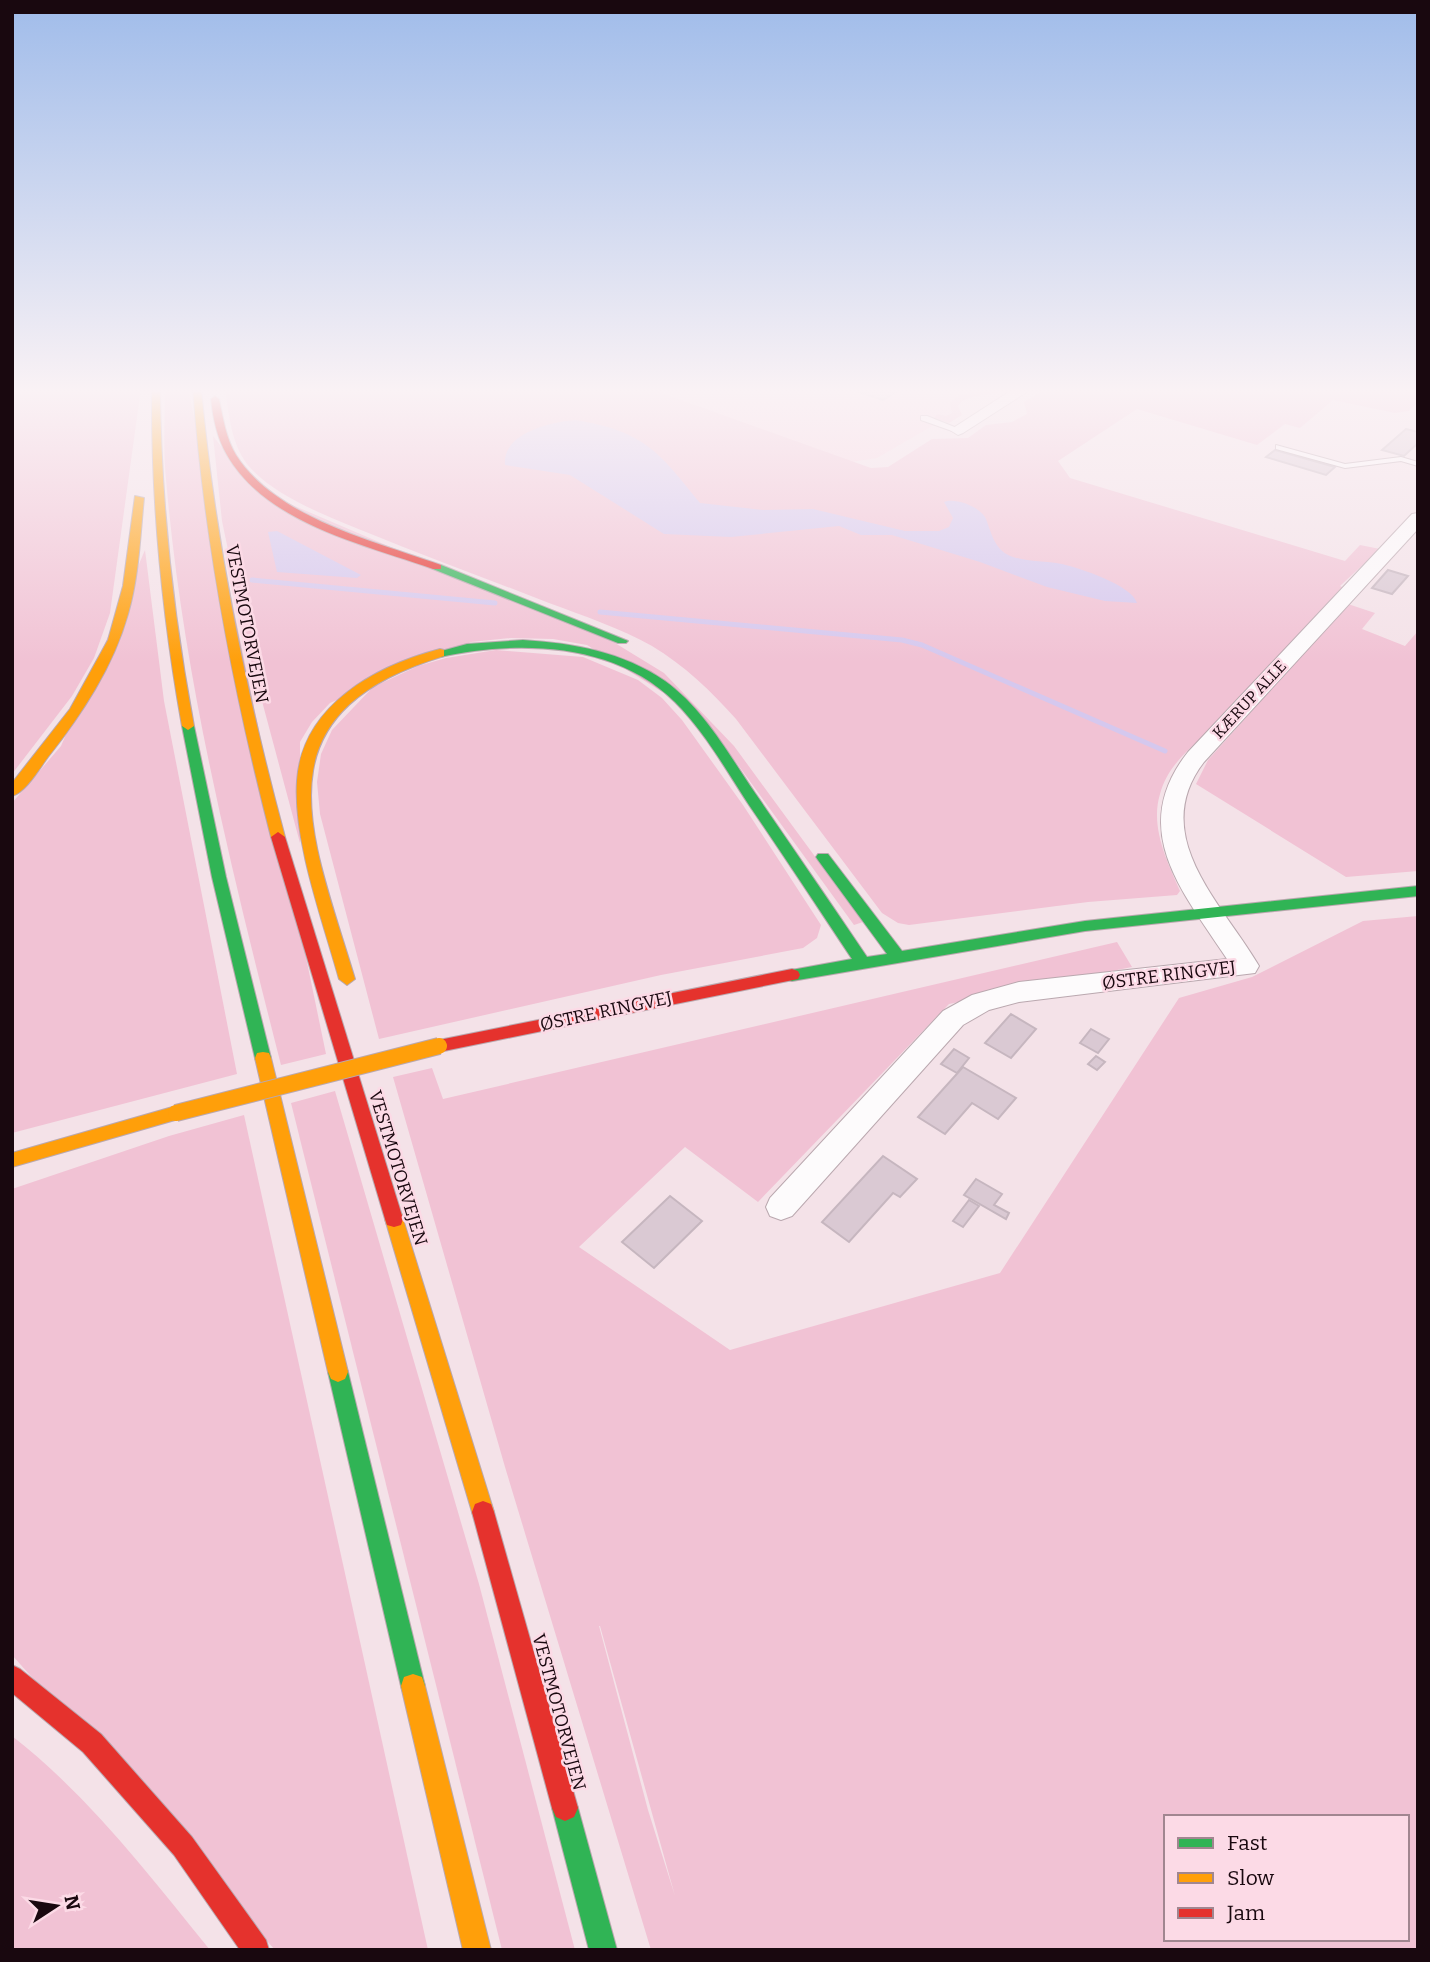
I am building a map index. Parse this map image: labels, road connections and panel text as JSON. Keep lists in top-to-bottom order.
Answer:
{
  "streets": {
    "main road": ["VESTMOTORVEJEN", "ØSTRE RINGVEJ"],
    "street": ["KÆRUP ALLE"]
  },
  "crossings": [
    ["KÆRUP ALLE", "ØSTRE RINGVEJ"]
  ],
  "legend": ["Fast", "Slow", "Jam"],
  "north": "right"
}
